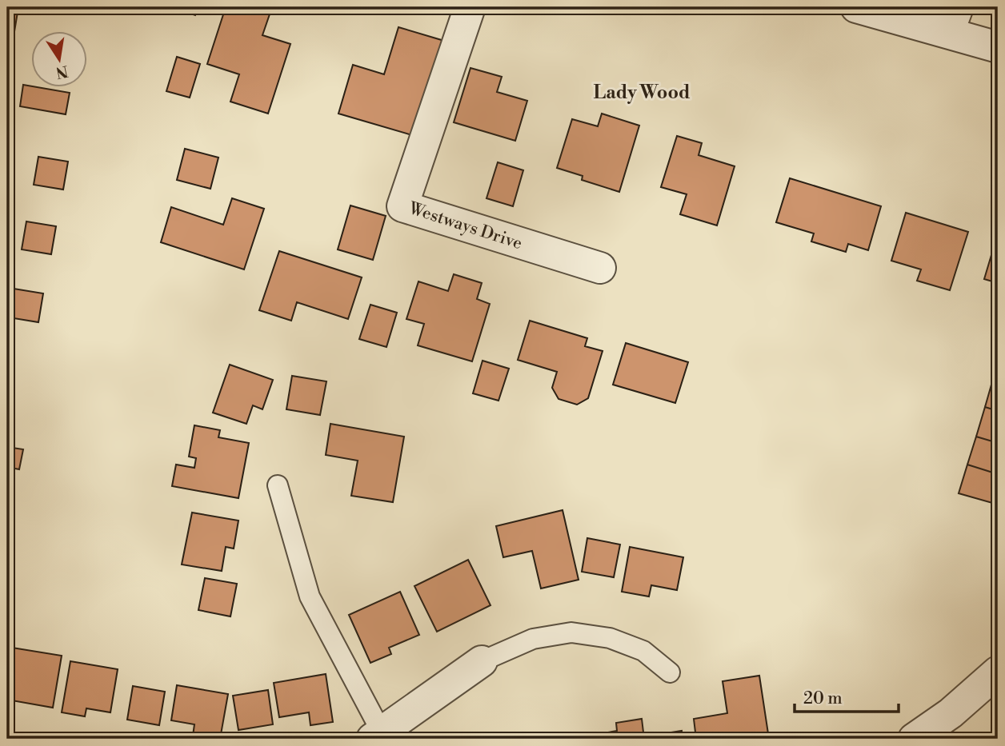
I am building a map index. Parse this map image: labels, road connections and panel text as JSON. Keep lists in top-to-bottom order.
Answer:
{
  "streets": {
    "street": ["Westways Drive"]
  },
  "districts": ["Lady Wood"],
  "scale_bar": "20 m",
  "north": "bottom"
}
